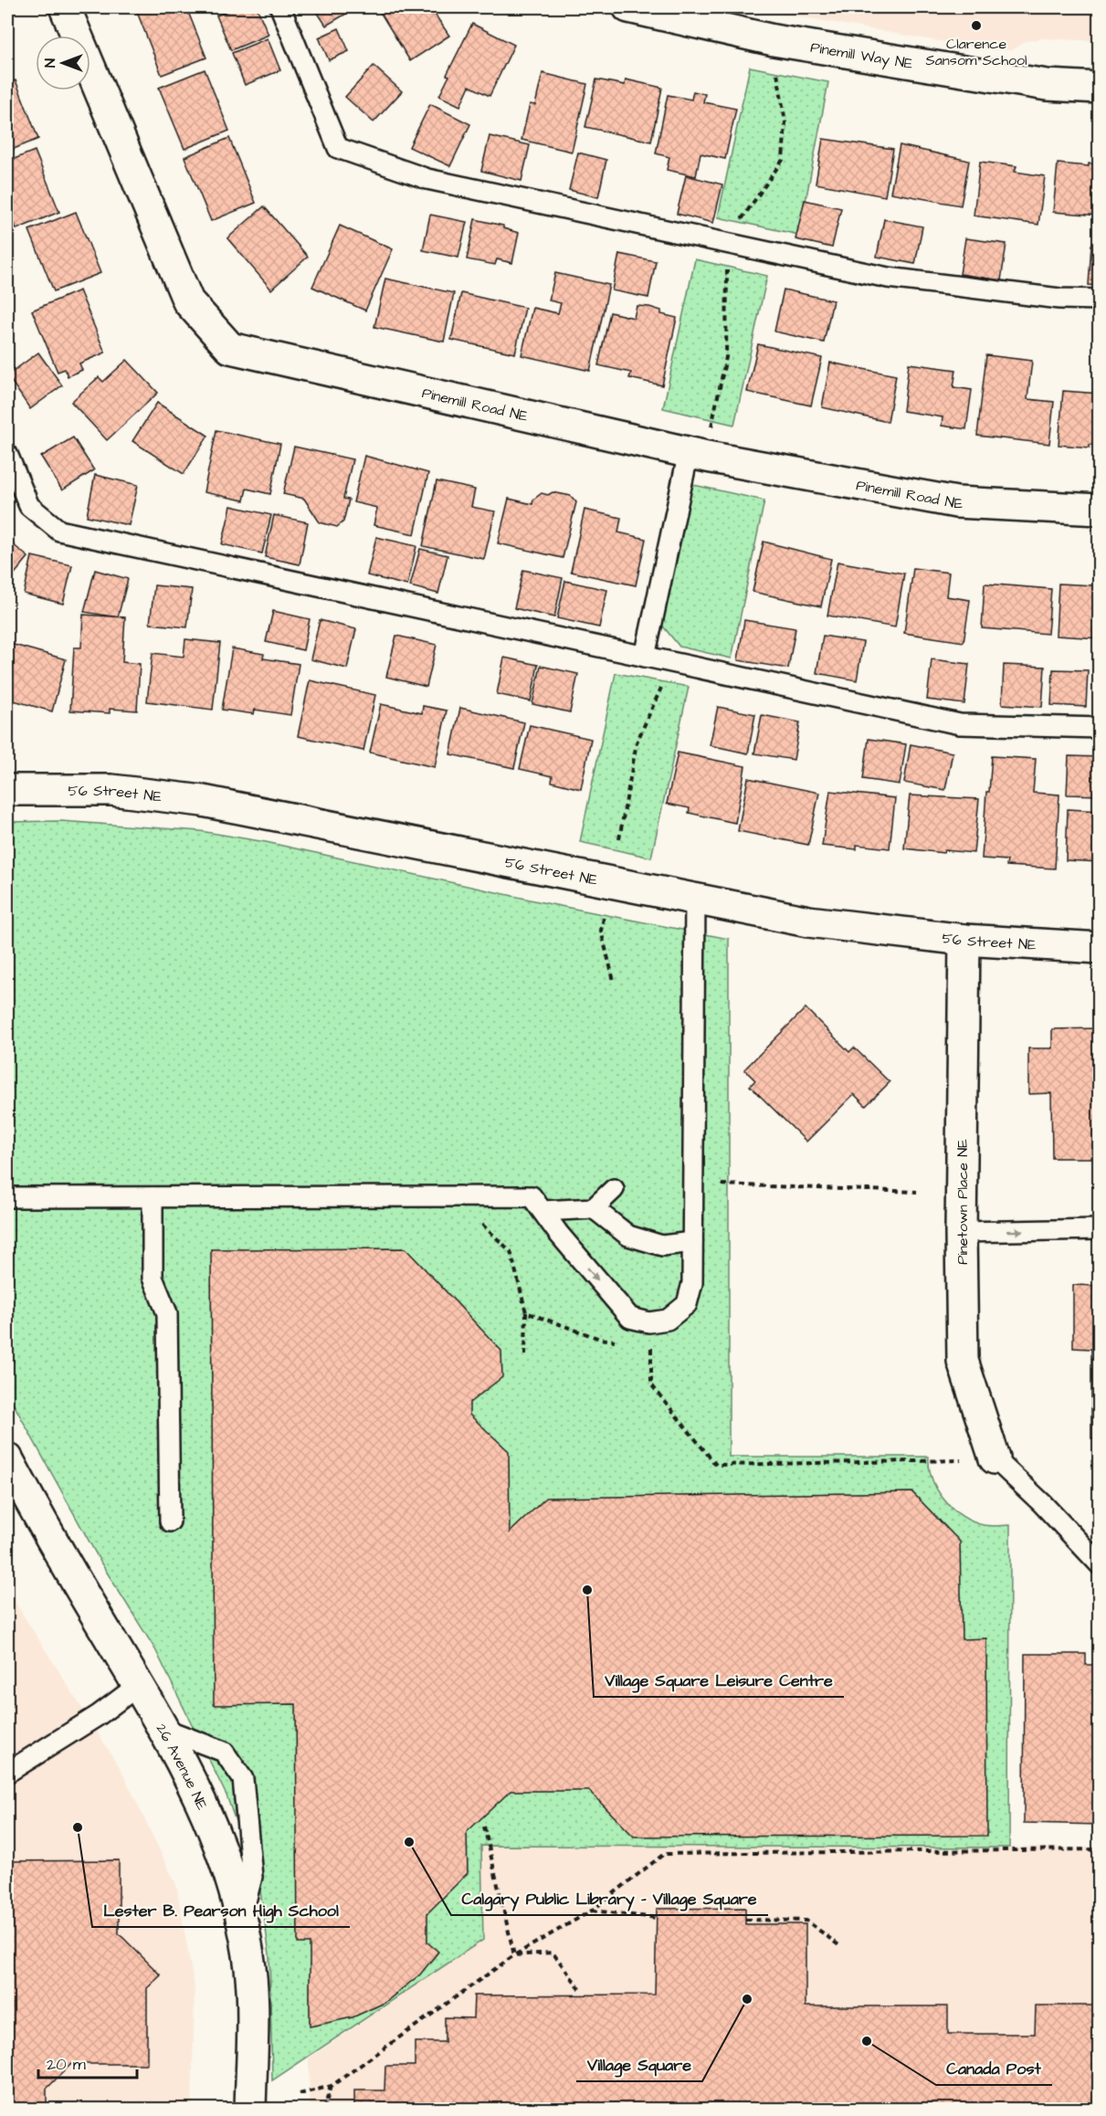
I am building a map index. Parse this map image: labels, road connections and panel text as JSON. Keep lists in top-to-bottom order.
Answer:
{
  "streets": {
    "street": [
      "Pinemill Way NE",
      "Pinemill Road NE",
      "56 Street NE",
      "Pinetown Place NE",
      "26 Avenue NE"
    ]
  },
  "crossings": [
    ["56 Street NE", "Pinetown Place NE"]
  ],
  "places": [
    "Clarence Sansom School",
    "Village Square Leisure Centre",
    "Lester B. Pearson High School",
    "Calgary Public Library - Village Square",
    "Village Square",
    "Canada Post"
  ],
  "scale_bar": "20 m",
  "north": "left"
}
